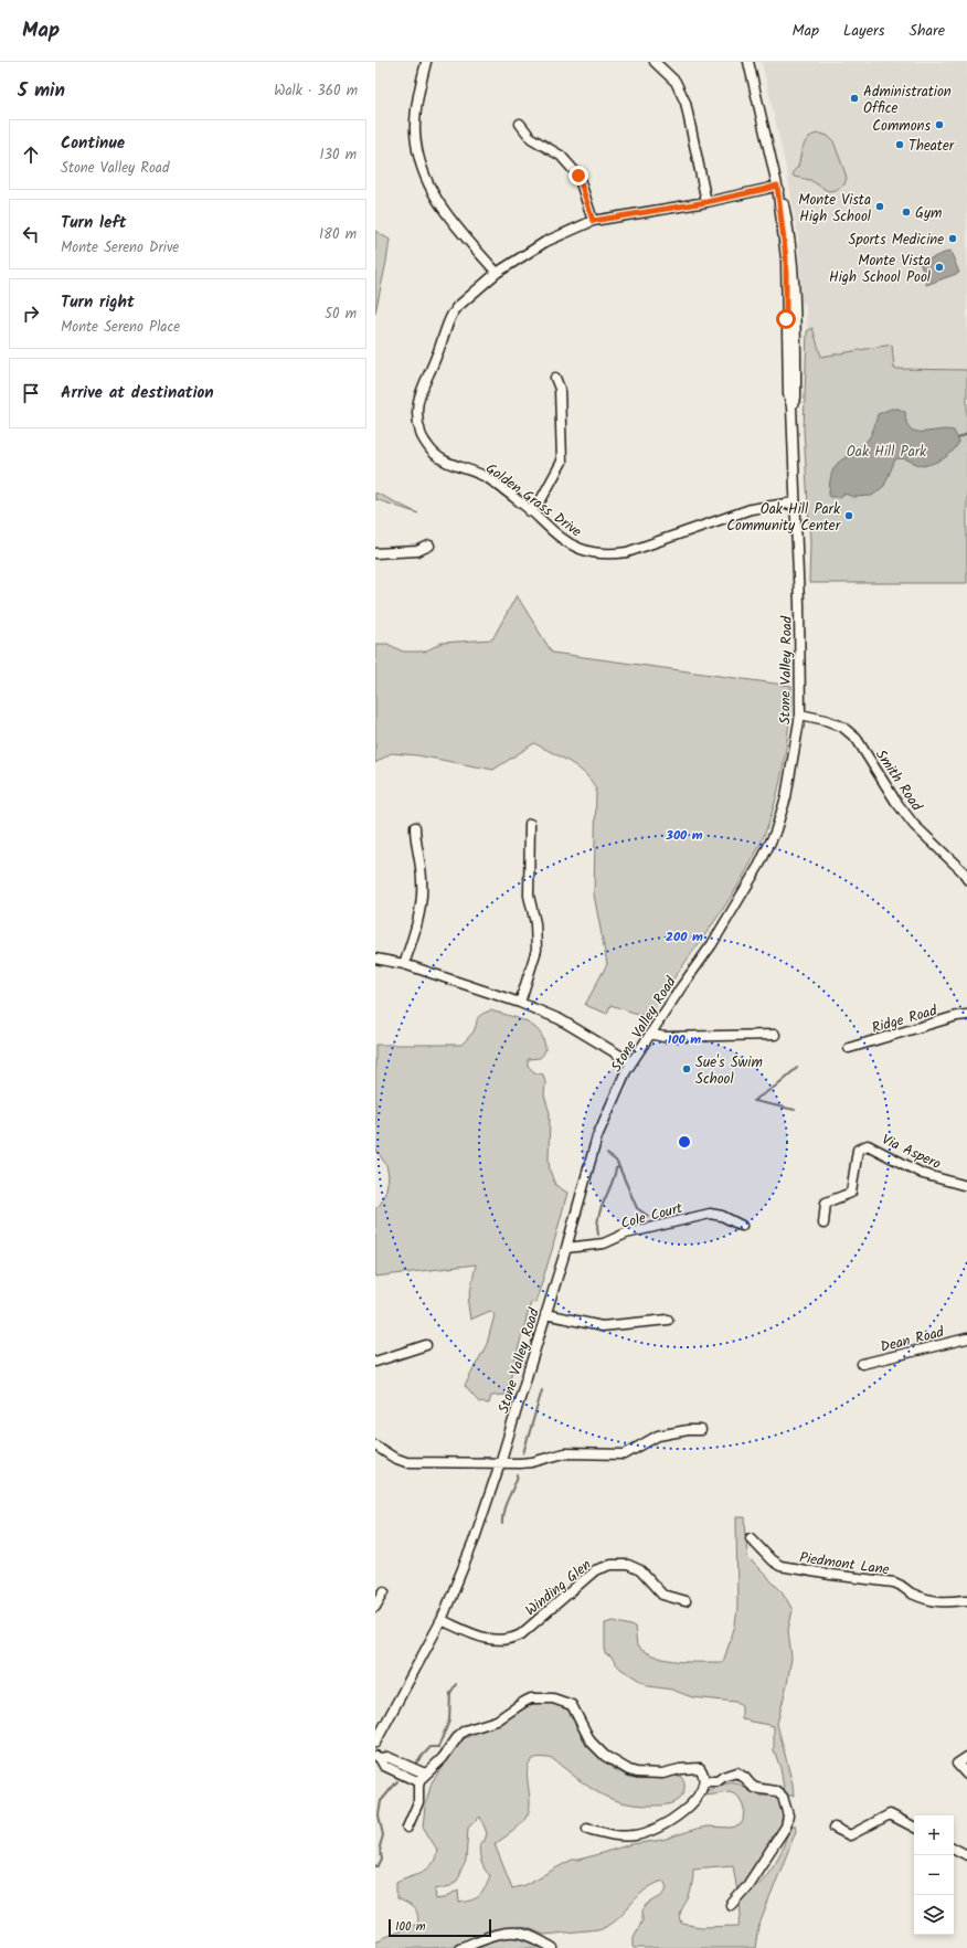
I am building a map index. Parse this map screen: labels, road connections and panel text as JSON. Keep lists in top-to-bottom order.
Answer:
{
  "streets": {
    "street": [
      "Golden Grass Drive",
      "Stone Valley Road",
      "Smith Road",
      "Ridge Road",
      "Via Aspero",
      "Cole Court",
      "Dean Road",
      "Piedmont Lane",
      "Winding Glen"
    ]
  },
  "crossings": [
    ["Golden Grass Drive", "Stone Valley Road"],
    ["Stone Valley Road", "Smith Road"],
    ["Stone Valley Road", "Cole Court"],
    ["Stone Valley Road", "Winding Glen"]
  ],
  "parks": ["Oak Hill Park"],
  "places": [
    "Administration Office",
    "Commons",
    "Theater",
    "Monte Vista High School",
    "Gym",
    "Sports Medicine",
    "Monte Vista High School Pool",
    "Oak Hill Park Community Center",
    "Sue's Swim School"
  ],
  "scale_bar": "100 m",
  "page": {
    "header": "Map",
    "nav": ["Map", "Layers", "Share"],
    "heading": ["5 min", "Walk · 360 m"],
    "list": [
      ["Continue", "Stone Valley Road", "130 m"],
      ["Turn left", "Monte Sereno Drive", "180 m"],
      ["Turn right", "Monte Sereno Place", "50 m"],
      "Arrive at destination"
    ],
    "map_buttons": ["+", "−"],
    "scale": "100 m"
  },
  "rings": ["300 m", "200 m", "100 m"]
}
